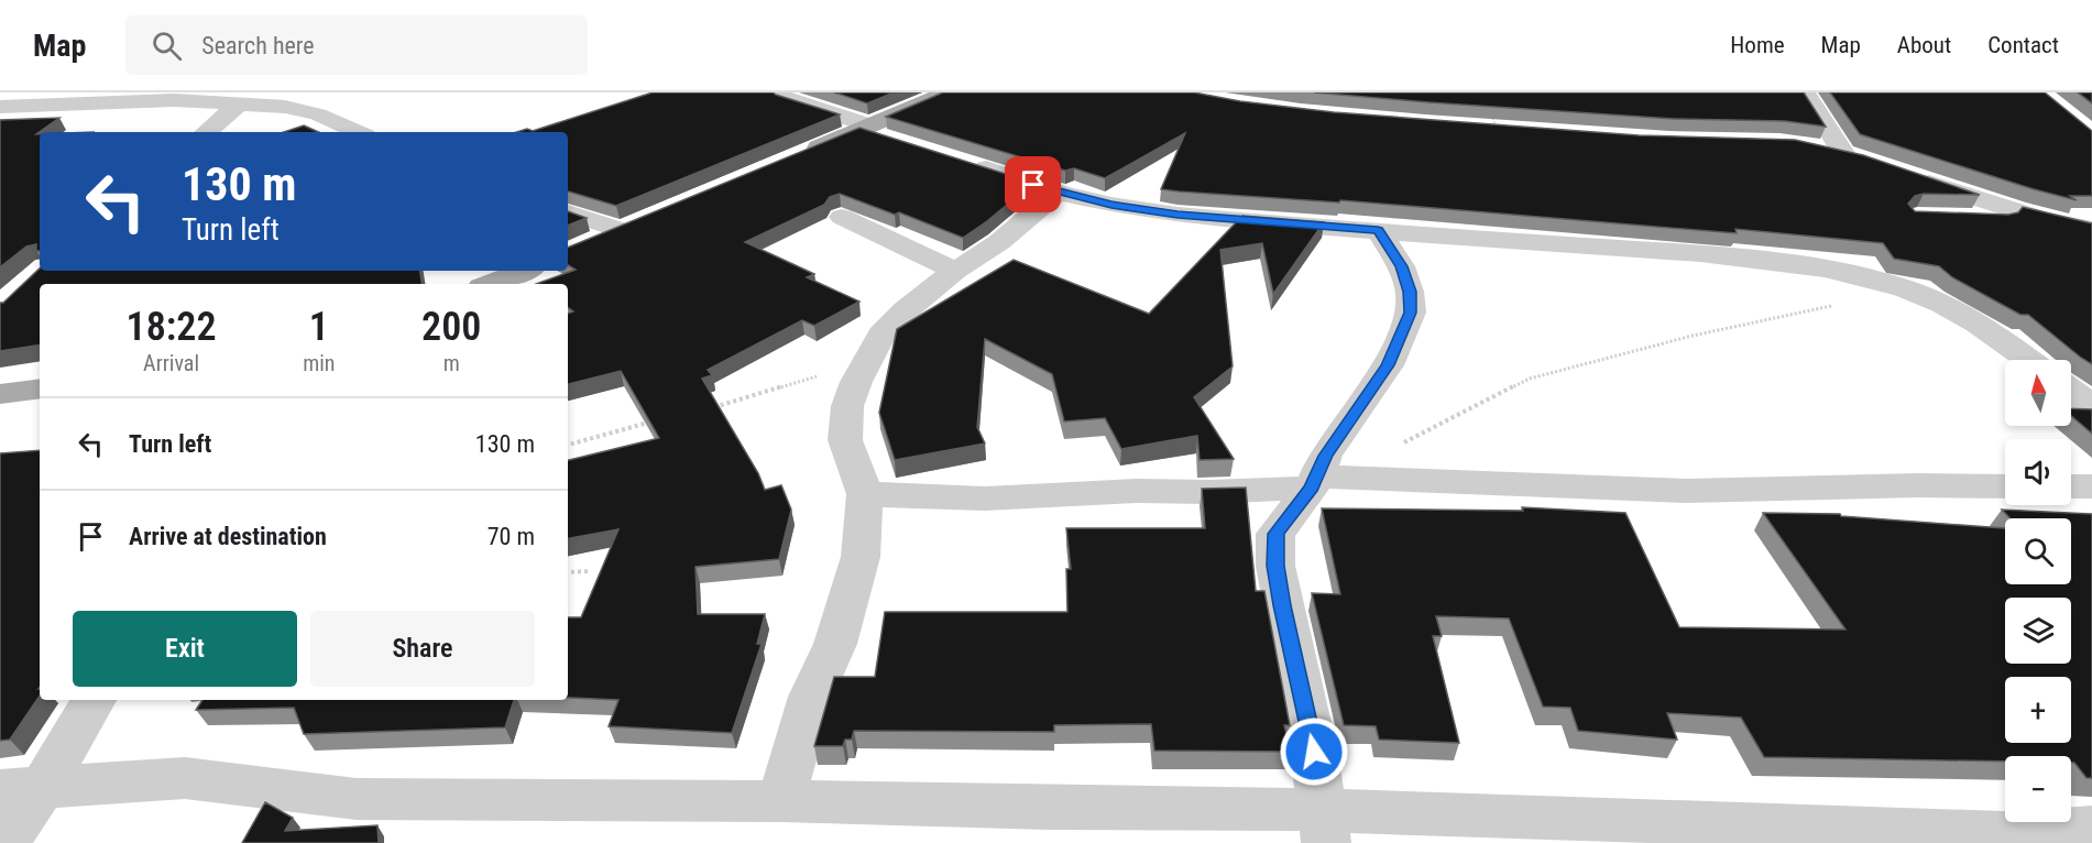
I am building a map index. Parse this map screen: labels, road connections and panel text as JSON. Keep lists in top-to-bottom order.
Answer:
{
  "north": "top",
  "page": {
    "header": "Map",
    "search": "Search here",
    "nav": [
      "Home",
      "Map",
      "About",
      "Contact"
    ],
    "turn": ["130 m", "Turn left"],
    "eta": [
      "18:22",
      "Arrival",
      "1",
      "min",
      "200",
      "m"
    ],
    "map_buttons": ["+", "−"],
    "list": [
      {
        "name": "Turn left",
        "value": "130 m"
      },
      {
        "name": "Arrive at destination",
        "value": "70 m"
      }
    ],
    "buttons": ["Exit", "Share"]
  }
}
